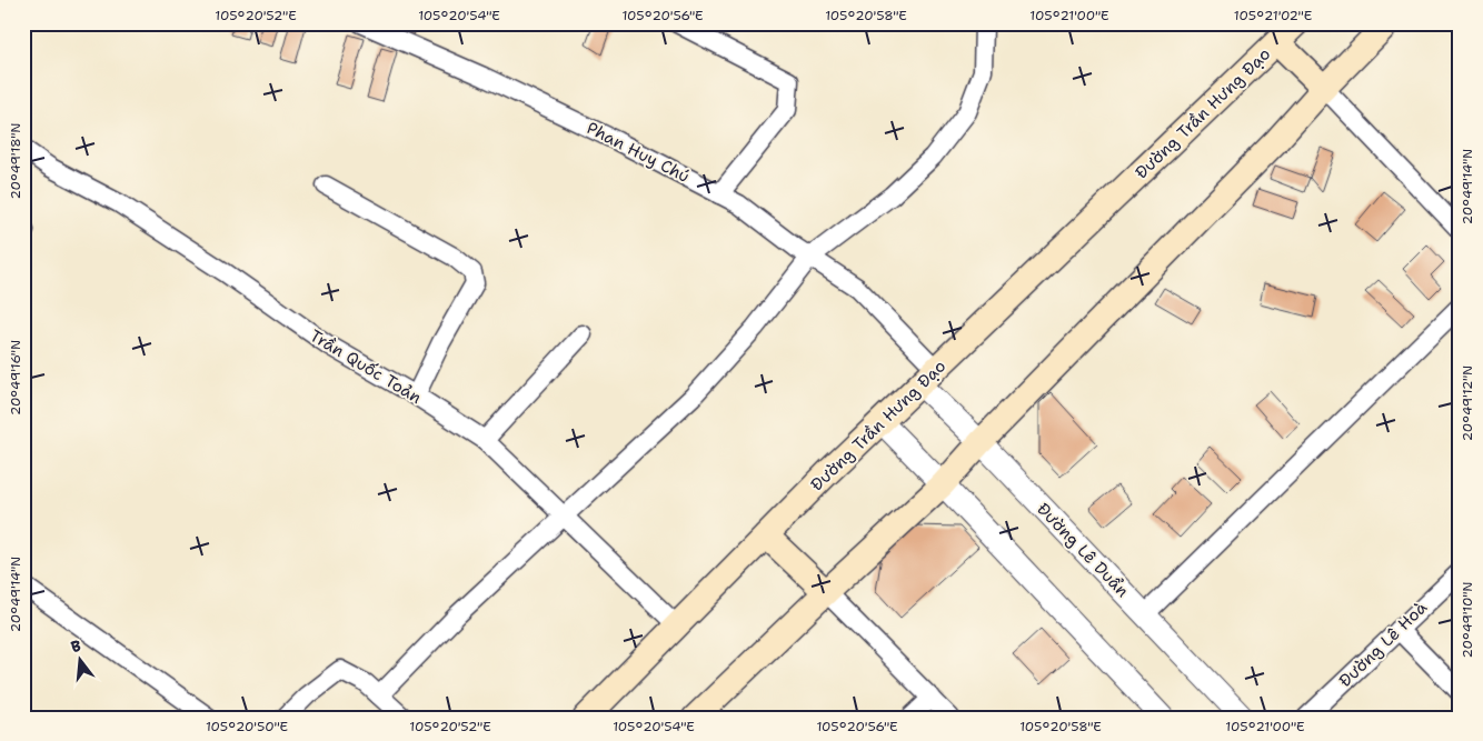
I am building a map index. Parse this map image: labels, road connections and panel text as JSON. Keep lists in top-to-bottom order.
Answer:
{
  "streets": {
    "main road": ["Đường Trần Hưng Đạo"],
    "street": [
      "Phan Huy Chú",
      "Trần Quốc Toản",
      "Đường Lê Duẩn",
      "Đường Lê Hoà"
    ]
  },
  "crossings": [
    ["Đường Trần Hưng Đạo", "Phan Huy Chú"],
    ["Đường Trần Hưng Đạo", "Trần Quốc Toản"],
    ["Đường Trần Hưng Đạo", "Đường Lê Duẩn"],
    ["Phan Huy Chú", "Đường Lê Duẩn"]
  ],
  "north": "top",
  "coordinates": [
    "105°20'52\"E",
    "105°20'54\"E",
    "105°20'56\"E",
    "105°20'58\"E",
    "105°21'00\"E",
    "105°21'02\"E",
    "20°49'18\"N",
    "20°49'14\"N",
    "20°49'16\"N",
    "20°49'12\"N",
    "20°49'10\"N",
    "105°20'50\"E"
  ]
}
